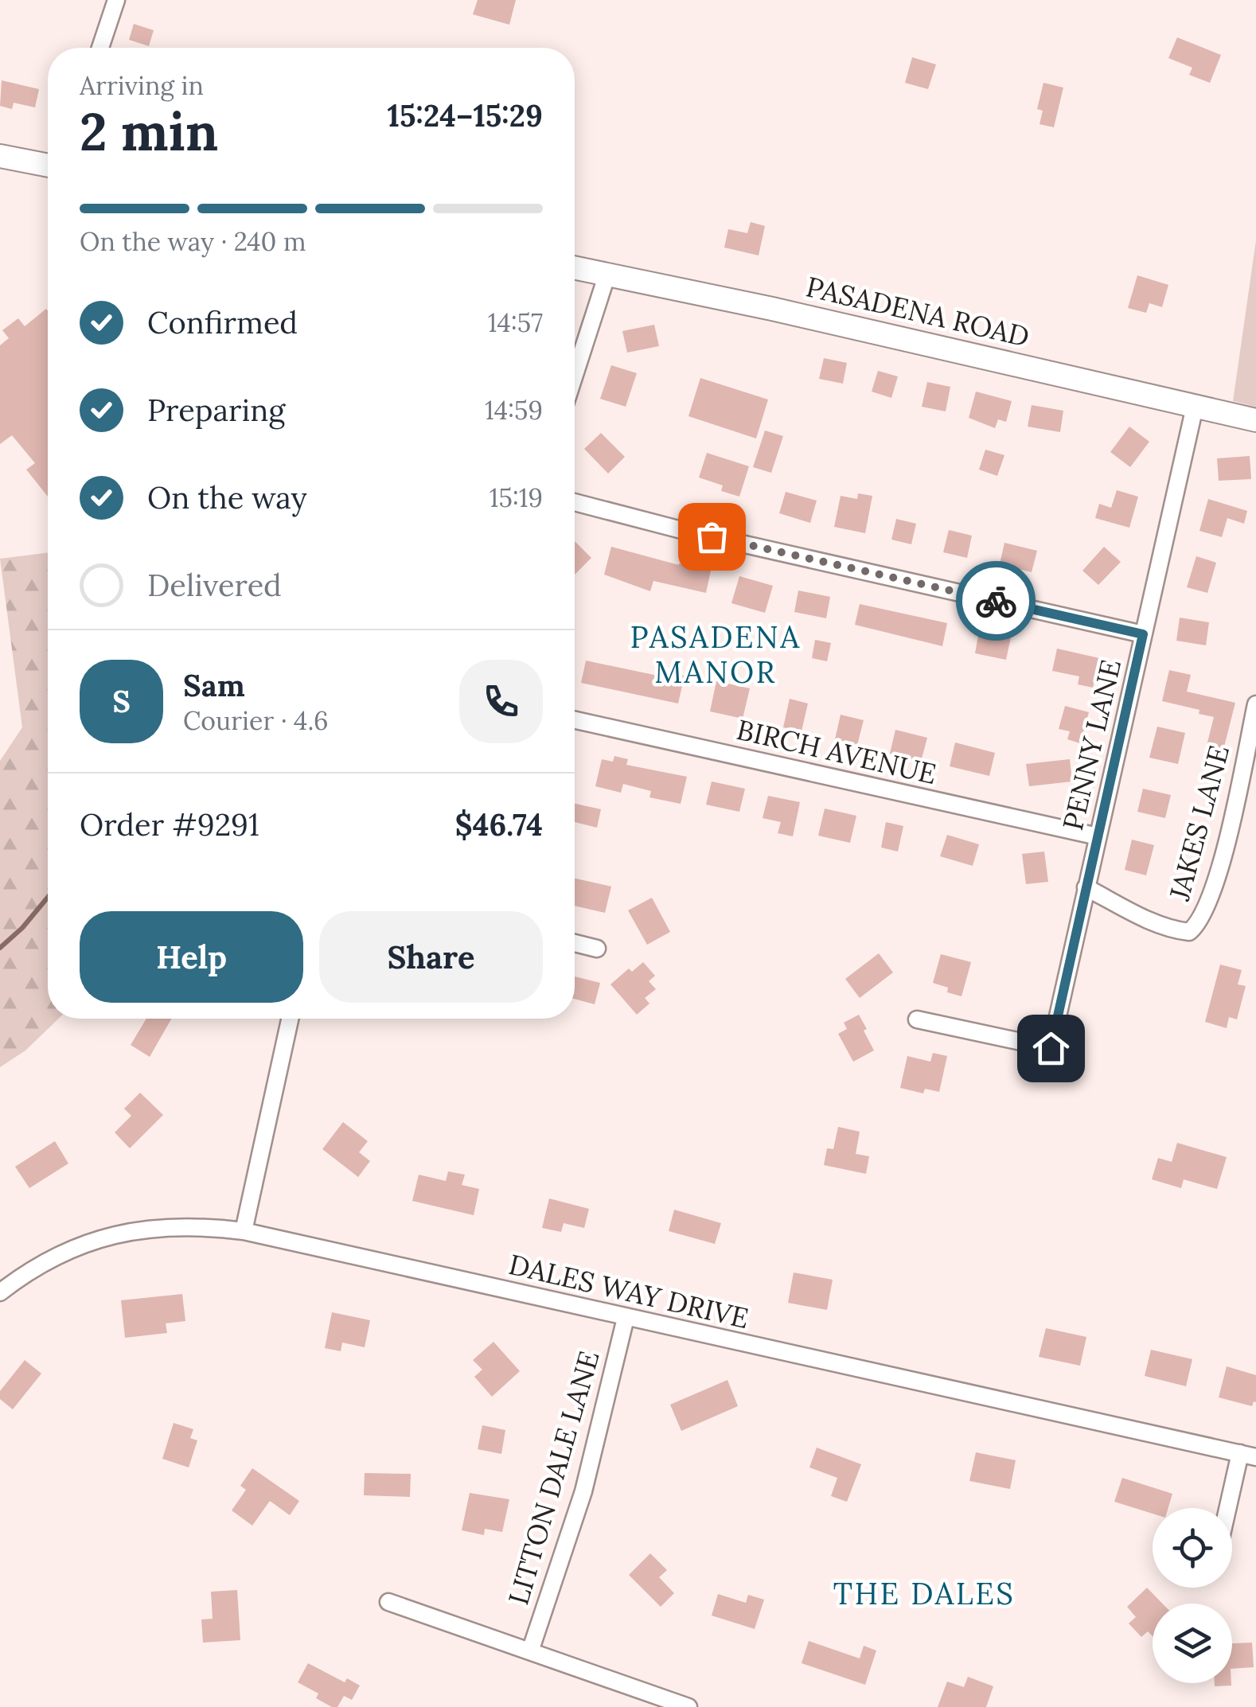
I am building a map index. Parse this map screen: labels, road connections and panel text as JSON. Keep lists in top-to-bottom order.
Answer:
{
  "streets": {
    "main road": ["PASADENA ROAD"],
    "street": [
      "PENNY LANE",
      "BIRCH AVENUE",
      "JAKES LANE",
      "DALES WAY DRIVE",
      "LITTON DALE LANE"
    ]
  },
  "crossings": [
    ["PASADENA ROAD", "PENNY LANE"],
    ["PENNY LANE", "BIRCH AVENUE"],
    ["PENNY LANE", "JAKES LANE"],
    ["DALES WAY DRIVE", "LITTON DALE LANE"]
  ],
  "districts": ["PASADENA MANOR", "THE DALES"],
  "page": {
    "heading": ["2 min", "Arriving in", "15:24–15:29"],
    "panel": [
      "Sam",
      "Courier · 4.6",
      "Order #9291",
      "$46.74"
    ],
    "bar": "On the way · 240 m",
    "list": [
      ["Confirmed", "14:57"],
      ["Preparing", "14:59"],
      ["On the way", "15:19"],
      "Delivered"
    ],
    "round": "S",
    "buttons": ["Help", "Share"]
  }
}
